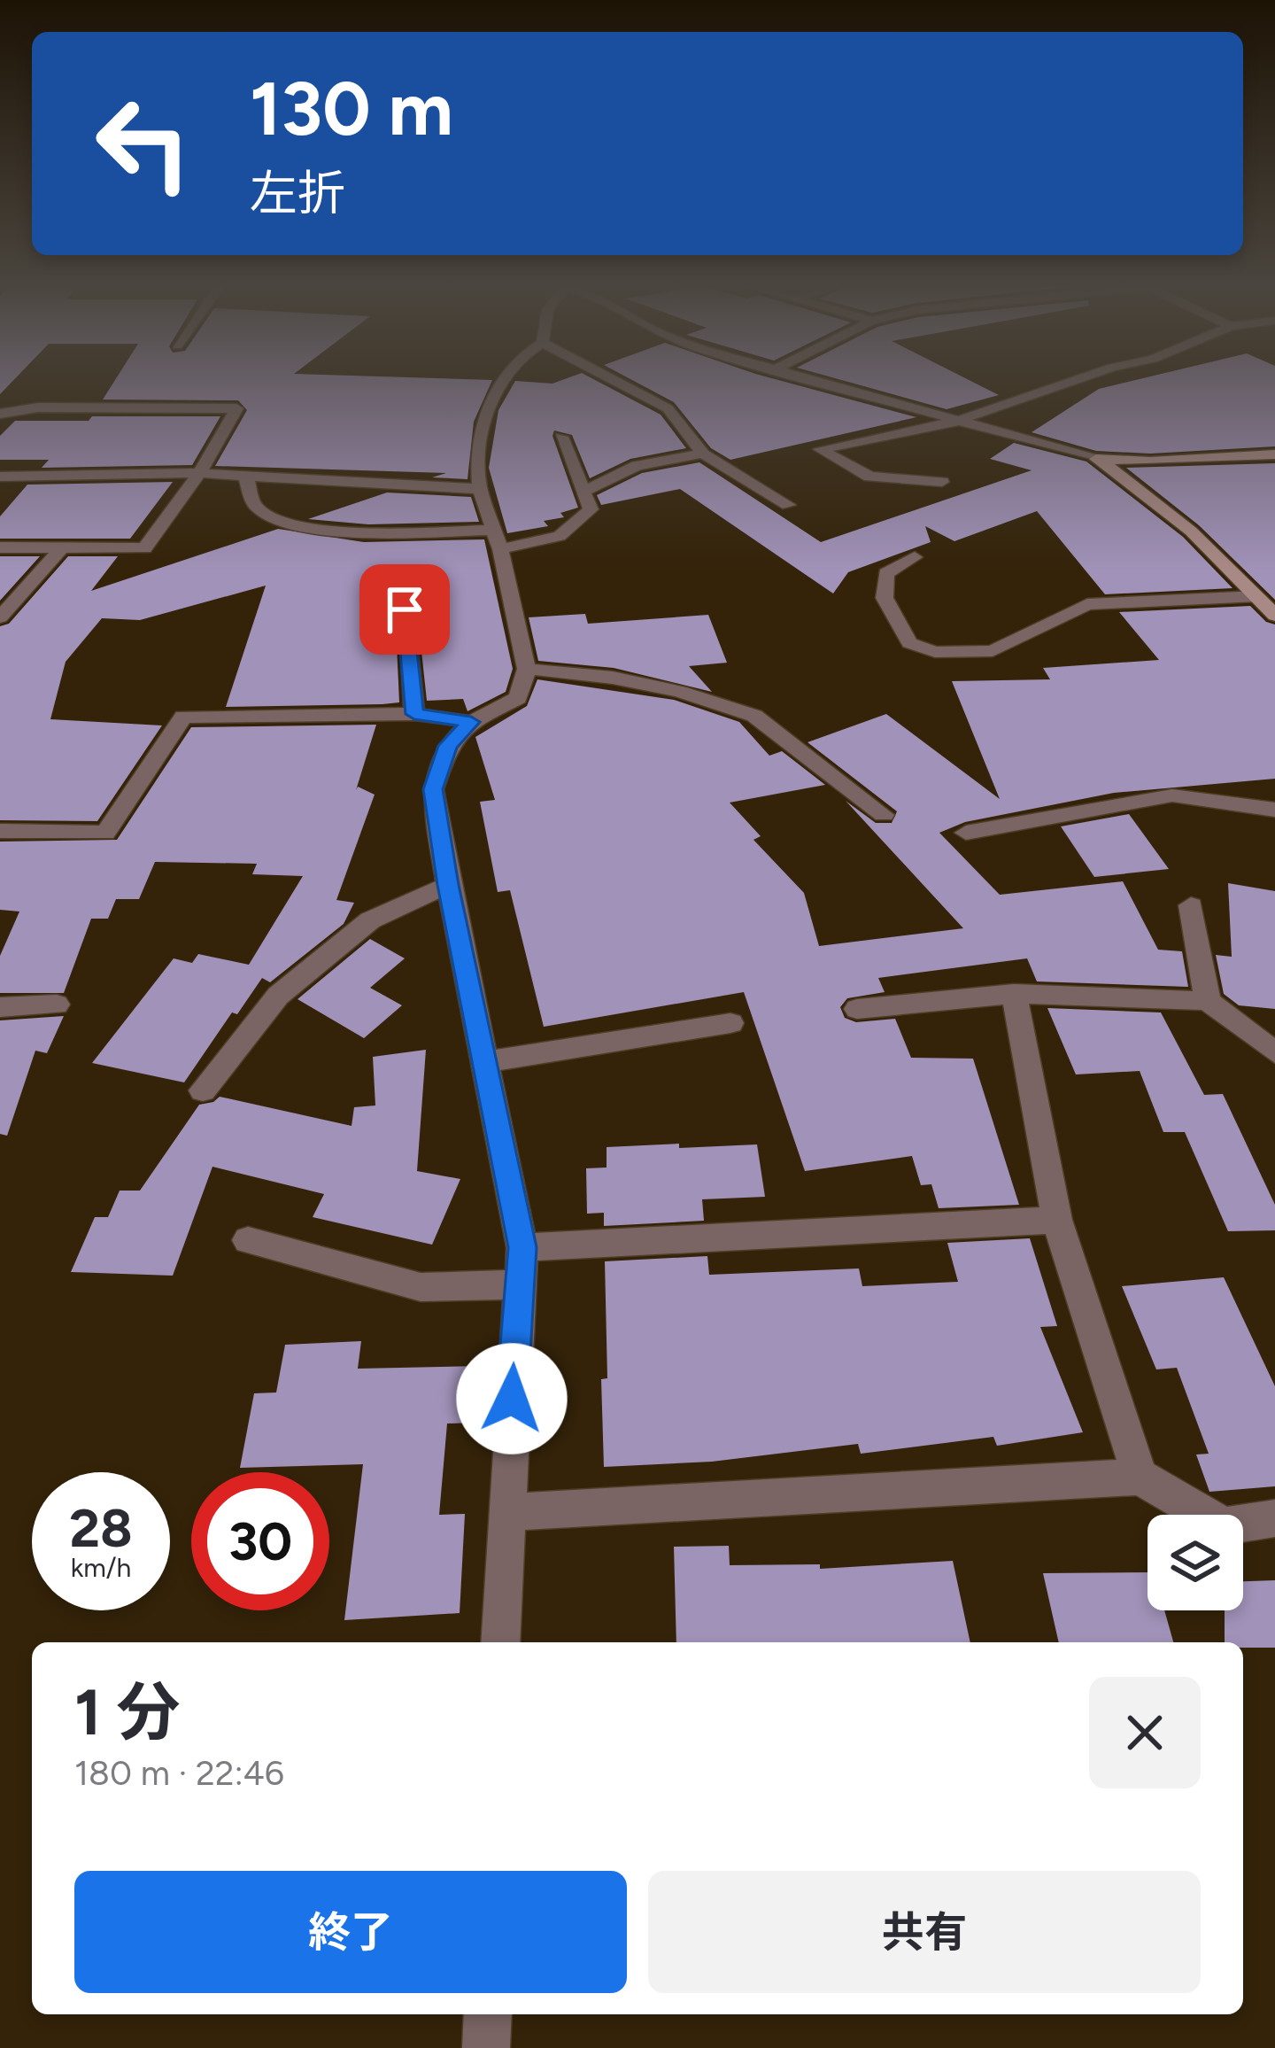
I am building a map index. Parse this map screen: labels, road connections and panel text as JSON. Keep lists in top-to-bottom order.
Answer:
{
  "page": {
    "turn": ["130 m", "左折"],
    "speed": "28 km/h",
    "limit": "30",
    "heading": ["1 分", "180 m · 22:46"],
    "buttons": ["終了", "共有"]
  }
}
